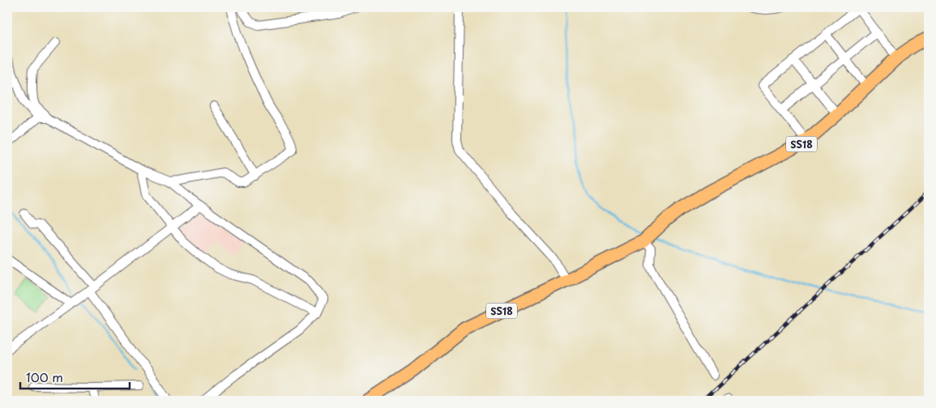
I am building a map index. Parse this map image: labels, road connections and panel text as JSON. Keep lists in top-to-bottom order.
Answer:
{
  "streets": {
    "main road": ["SS18"]
  },
  "scale_bar": "100 m"
}
